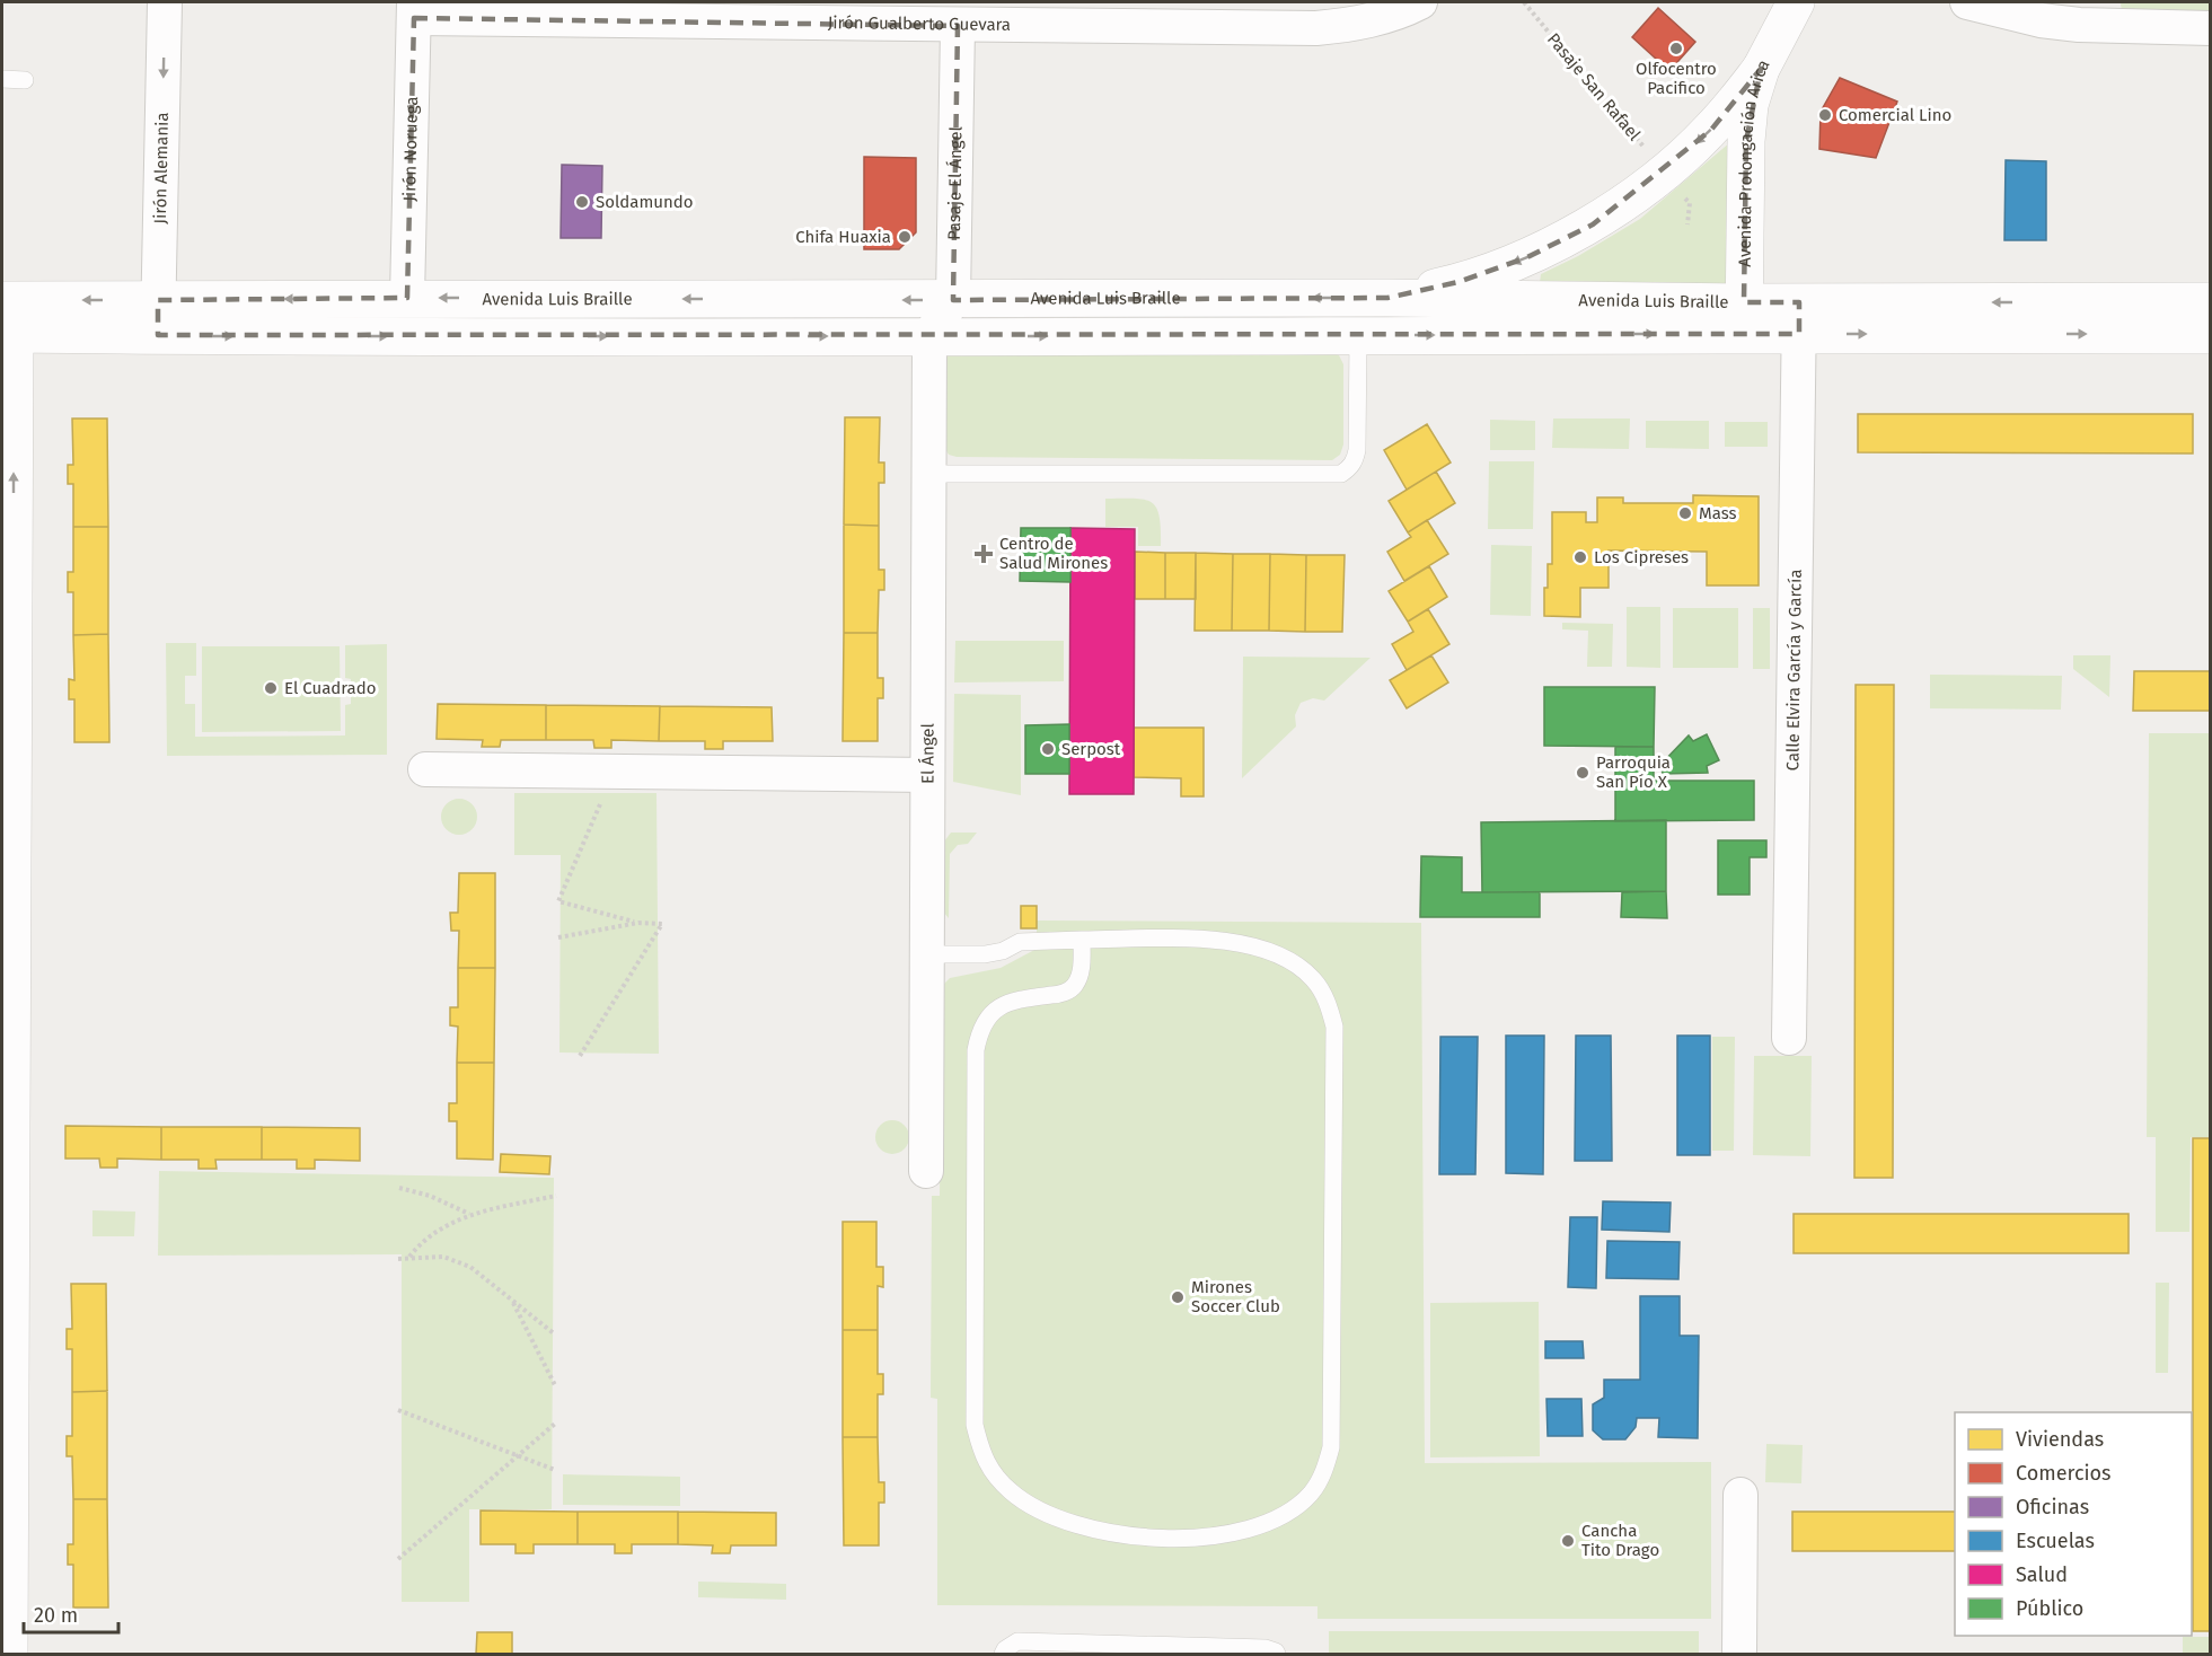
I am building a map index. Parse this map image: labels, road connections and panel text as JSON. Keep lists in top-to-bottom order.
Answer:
{
  "streets": {
    "street": [
      "Jirón Gualberto Guevara",
      "Jirón Noruega",
      "Avenida Prolongación Arica",
      "Jirón Alemania",
      "Pasaje El Ángel",
      "Avenida Luis Braille",
      "Calle Elvira García y García",
      "El Ángel"
    ],
    "path": ["Pasaje San Rafael"]
  },
  "crossings": [
    ["Jirón Gualberto Guevara", "Jirón Noruega"],
    ["Jirón Gualberto Guevara", "Pasaje El Ángel"],
    ["Jirón Noruega", "Avenida Luis Braille"],
    ["Avenida Prolongación Arica", "Avenida Luis Braille"],
    ["Jirón Alemania", "Avenida Luis Braille"],
    ["Pasaje El Ángel", "Avenida Luis Braille"],
    ["Avenida Luis Braille", "Calle Elvira García y García"],
    ["Avenida Luis Braille", "El Ángel"]
  ],
  "one_way": ["Jirón Alemania"],
  "places": {
    "other": [
      "Olfocentro Pacifico",
      "Comercial Lino",
      "Soldamundo",
      "Chifa Huaxia",
      "Mass",
      "Los Cipreses",
      "El Cuadrado",
      "Serpost",
      "Parroquia San Pío X",
      "Mirones Soccer Club",
      "Cancha Tito Drago"
    ],
    "health": ["Centro de Salud Mirones"]
  },
  "legend": [
    "Viviendas",
    "Comercios",
    "Oficinas",
    "Escuelas",
    "Salud",
    "Público"
  ],
  "scale_bar": "20 m"
}
